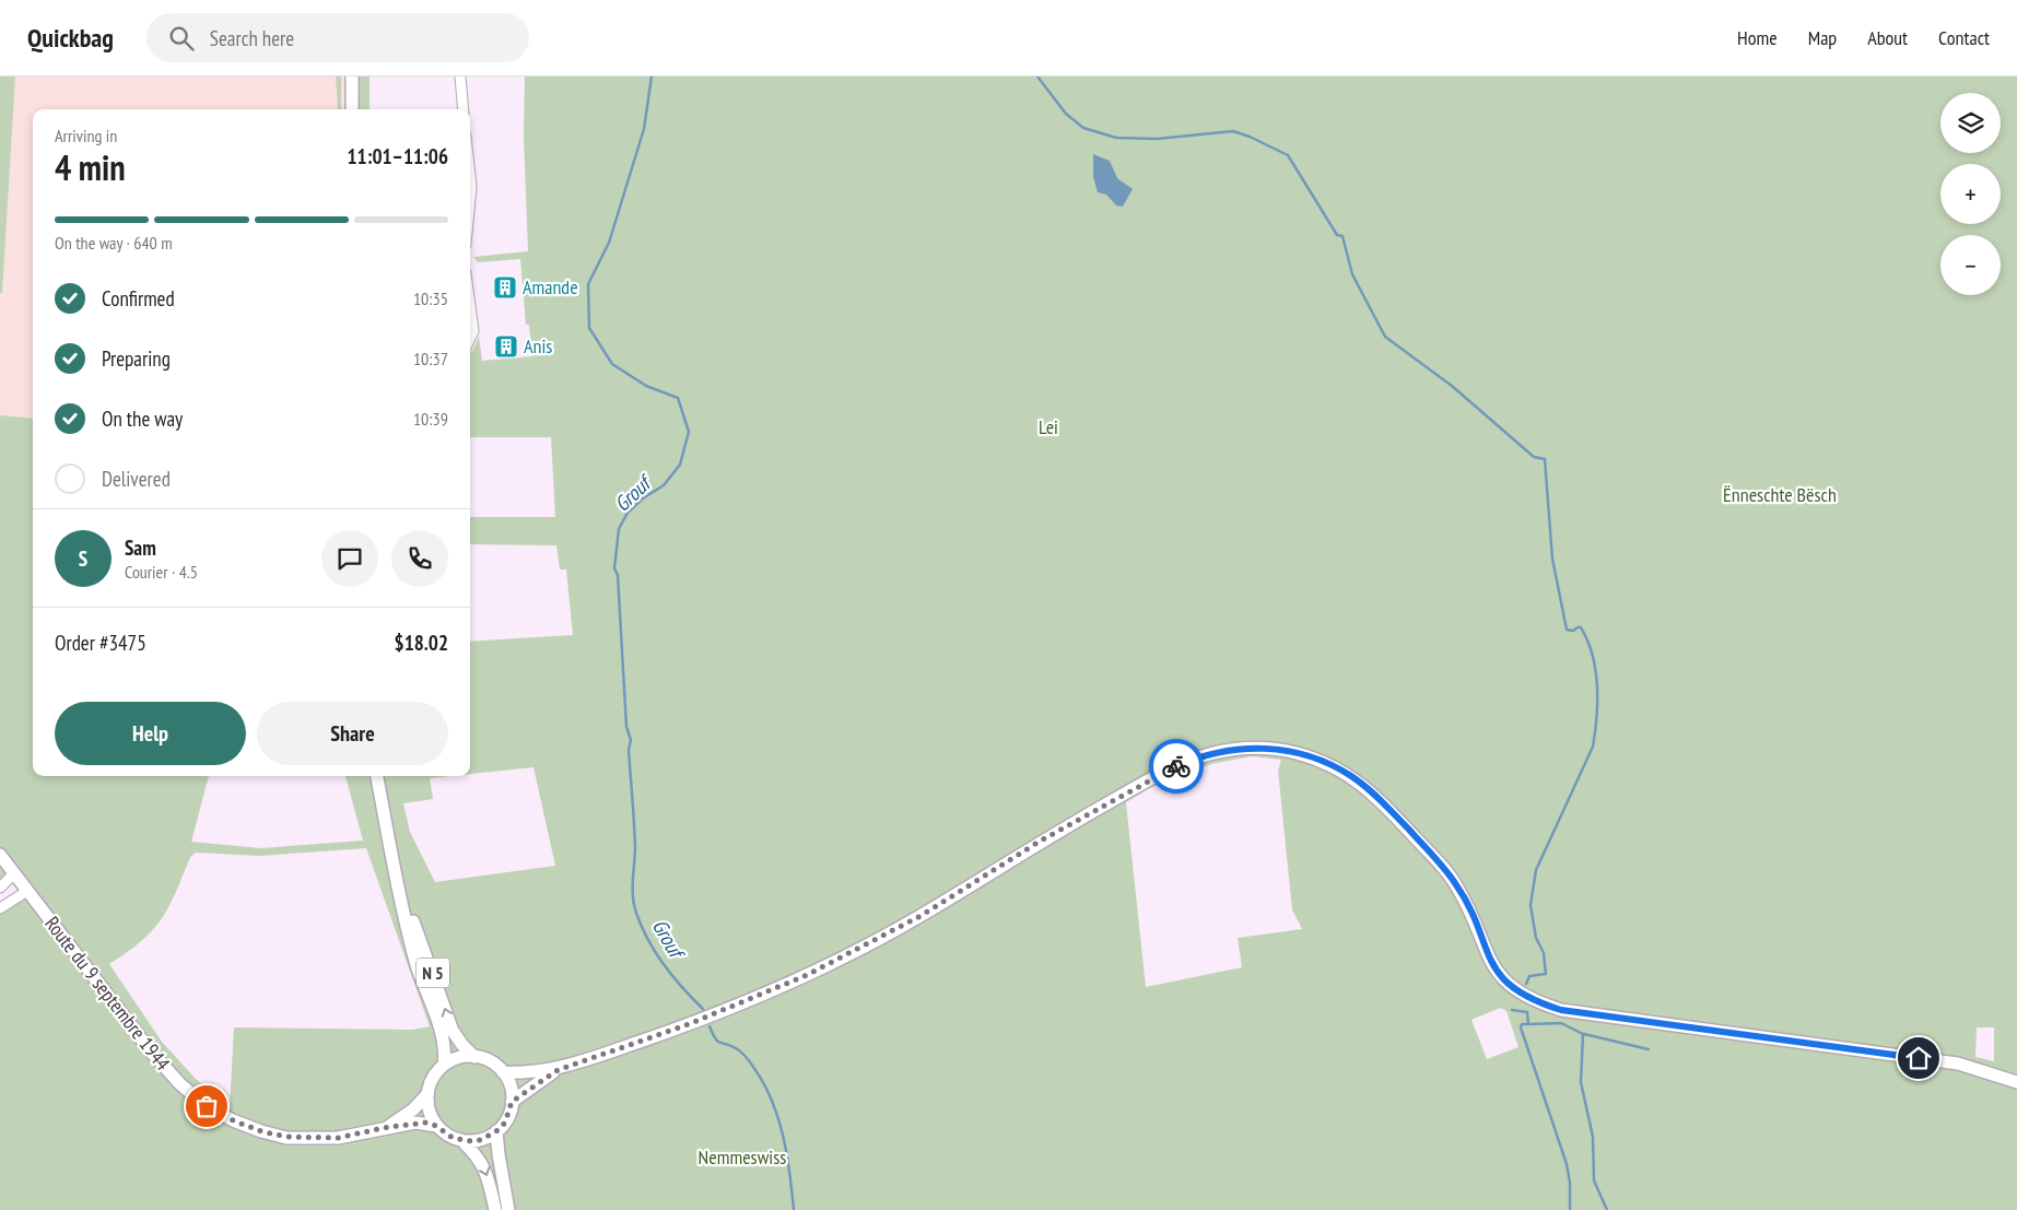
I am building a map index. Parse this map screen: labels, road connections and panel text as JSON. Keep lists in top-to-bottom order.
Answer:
{
  "streets": {
    "main road": ["N 5", "Route du 9 septembre 1944"]
  },
  "crossings": [
    ["N 5", "Route du 9 septembre 1944"]
  ],
  "water": ["Grouf"],
  "parks": ["Lei", "Ënneschte Bësch", "Nemmeswiss"],
  "places": {
    "building": ["Amande", "Anis"]
  },
  "page": {
    "header": "Quickbag",
    "search": "Search here",
    "nav": [
      "Home",
      "Map",
      "About",
      "Contact"
    ],
    "map_buttons": ["+", "−"],
    "heading": ["4 min", "Arriving in", "11:01–11:06"],
    "panel": [
      "Sam",
      "Courier · 4.5",
      "Order #3475",
      "$18.02"
    ],
    "bar": "On the way · 640 m",
    "list": [
      ["Confirmed", "10:35"],
      ["Preparing", "10:37"],
      ["On the way", "10:39"],
      "Delivered"
    ],
    "round": "S",
    "buttons": ["Help", "Share"]
  }
}
